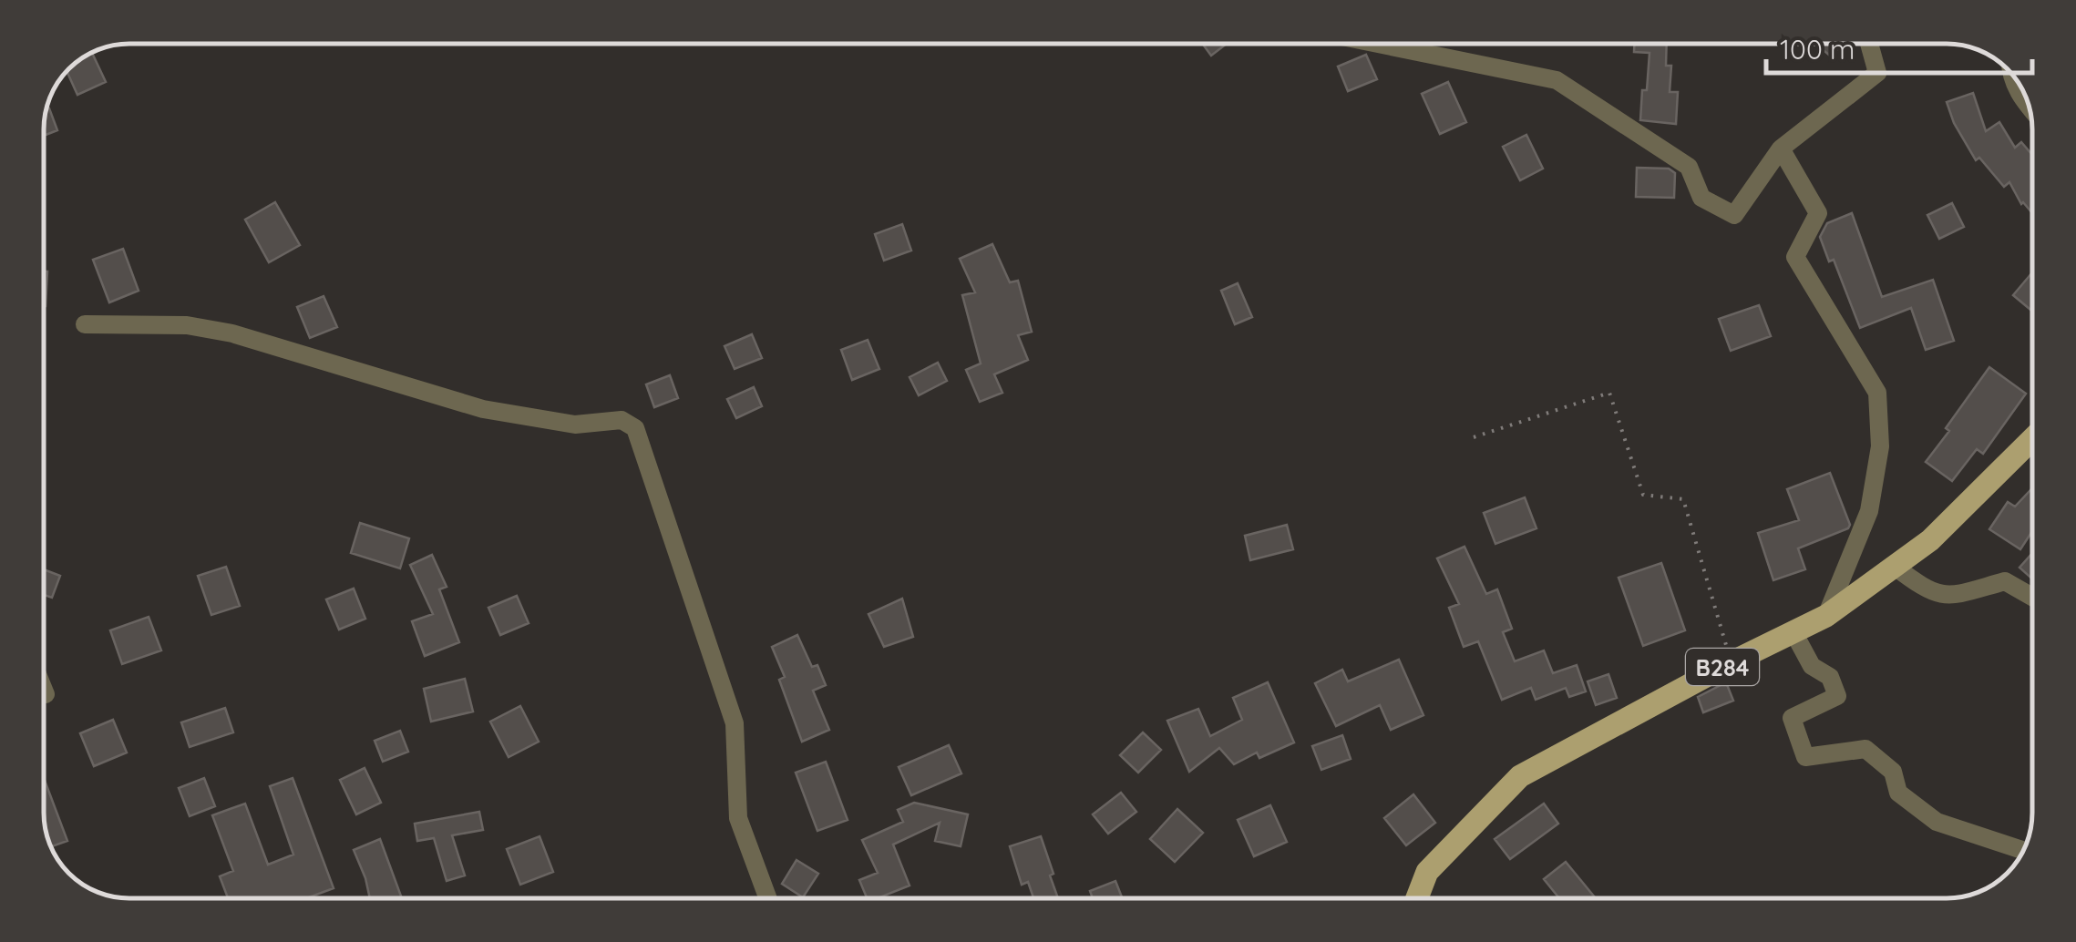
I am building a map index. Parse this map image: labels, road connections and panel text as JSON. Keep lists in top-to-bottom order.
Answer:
{
  "streets": {
    "main road": ["B284"]
  },
  "scale_bar": "100 m"
}
